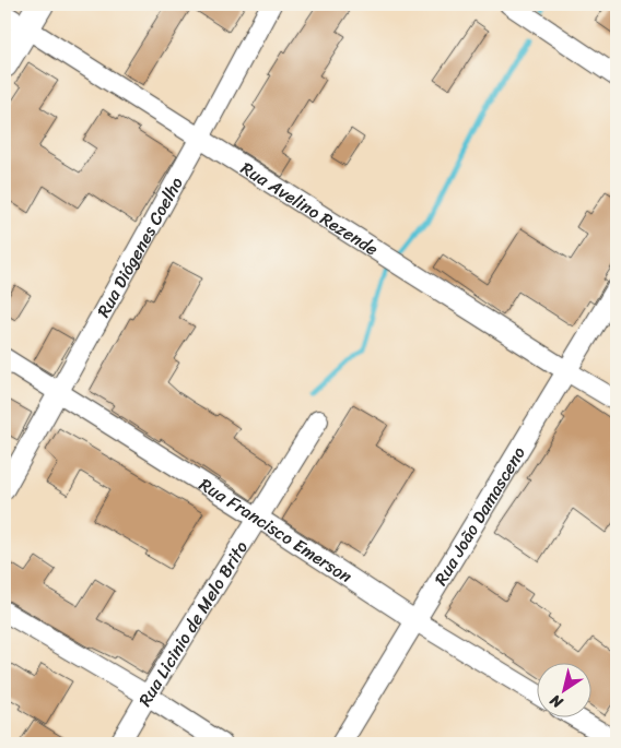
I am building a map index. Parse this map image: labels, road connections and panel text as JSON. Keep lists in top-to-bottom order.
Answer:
{
  "streets": {
    "street": [
      "Rua Avelino Rezende",
      "Rua Diógenes Coelho",
      "Rua João Damasceno",
      "Rua Francisco Emerson",
      "Rua Licinio de Melo Brito"
    ]
  },
  "crossings": [
    ["Rua Avelino Rezende", "Rua Diógenes Coelho"],
    ["Rua Avelino Rezende", "Rua João Damasceno"],
    ["Rua Diógenes Coelho", "Rua Francisco Emerson"],
    ["Rua João Damasceno", "Rua Francisco Emerson"],
    ["Rua Francisco Emerson", "Rua Licinio de Melo Brito"]
  ],
  "north": "bottom left"
}
